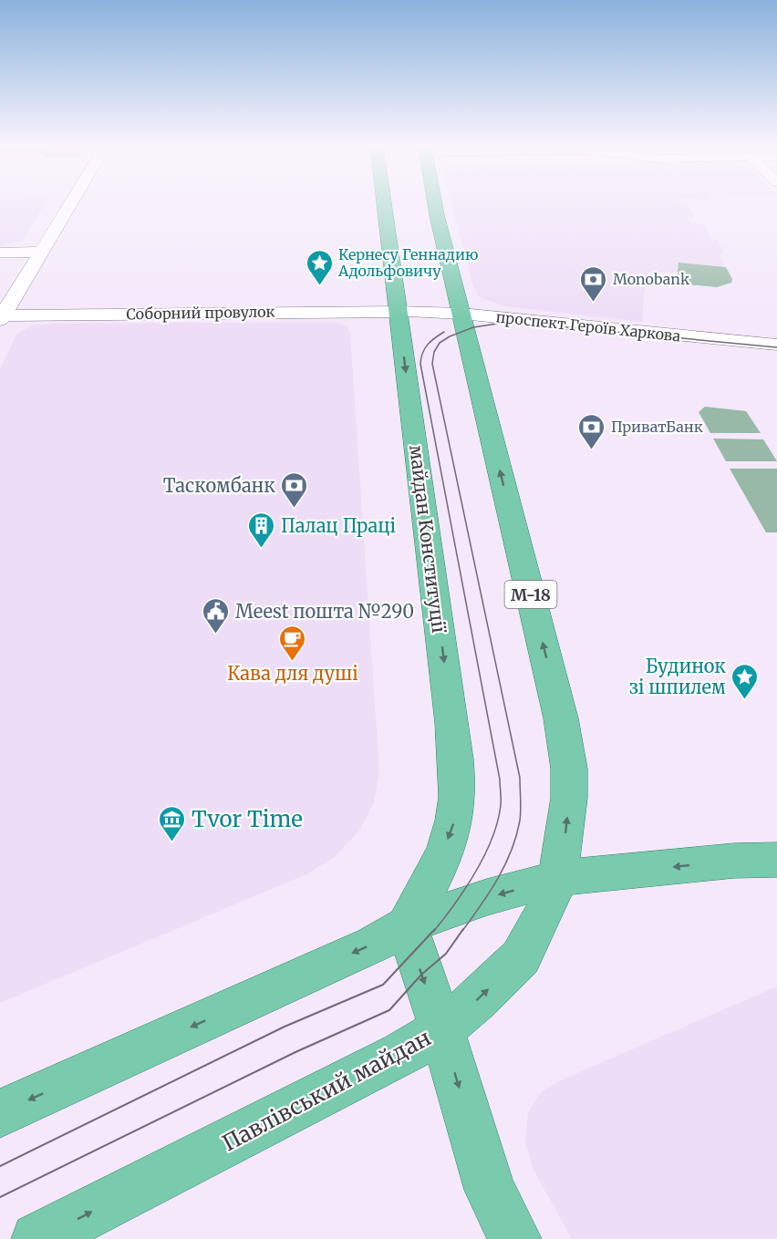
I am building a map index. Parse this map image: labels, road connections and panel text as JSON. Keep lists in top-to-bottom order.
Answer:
{
  "streets": {
    "main road": ["майдан Конституції", "М-18", "Павлівський майдан"],
    "street": ["Соборний провулок", "проспект Героїв Харкова"]
  },
  "crossings": [
    ["Соборний провулок", "проспект Героїв Харкова"],
    ["Соборний провулок", "майдан Конституції"],
    ["проспект Героїв Харкова", "майдан Конституції"],
    ["проспект Героїв Харкова", "М-18"],
    ["М-18", "Павлівський майдан"]
  ],
  "places": {
    "place": ["Кернесу Геннадию Адольфовичу", "Будинок зі шпилем"],
    "bank": ["Monobank", "ПриватБанк", "Таскомбанк"],
    "building": ["Палац Праці"],
    "public building": ["Meest пошта №290"],
    "cafe": ["Кава для душі"],
    "museum": ["Tvor Time"]
  }
}
